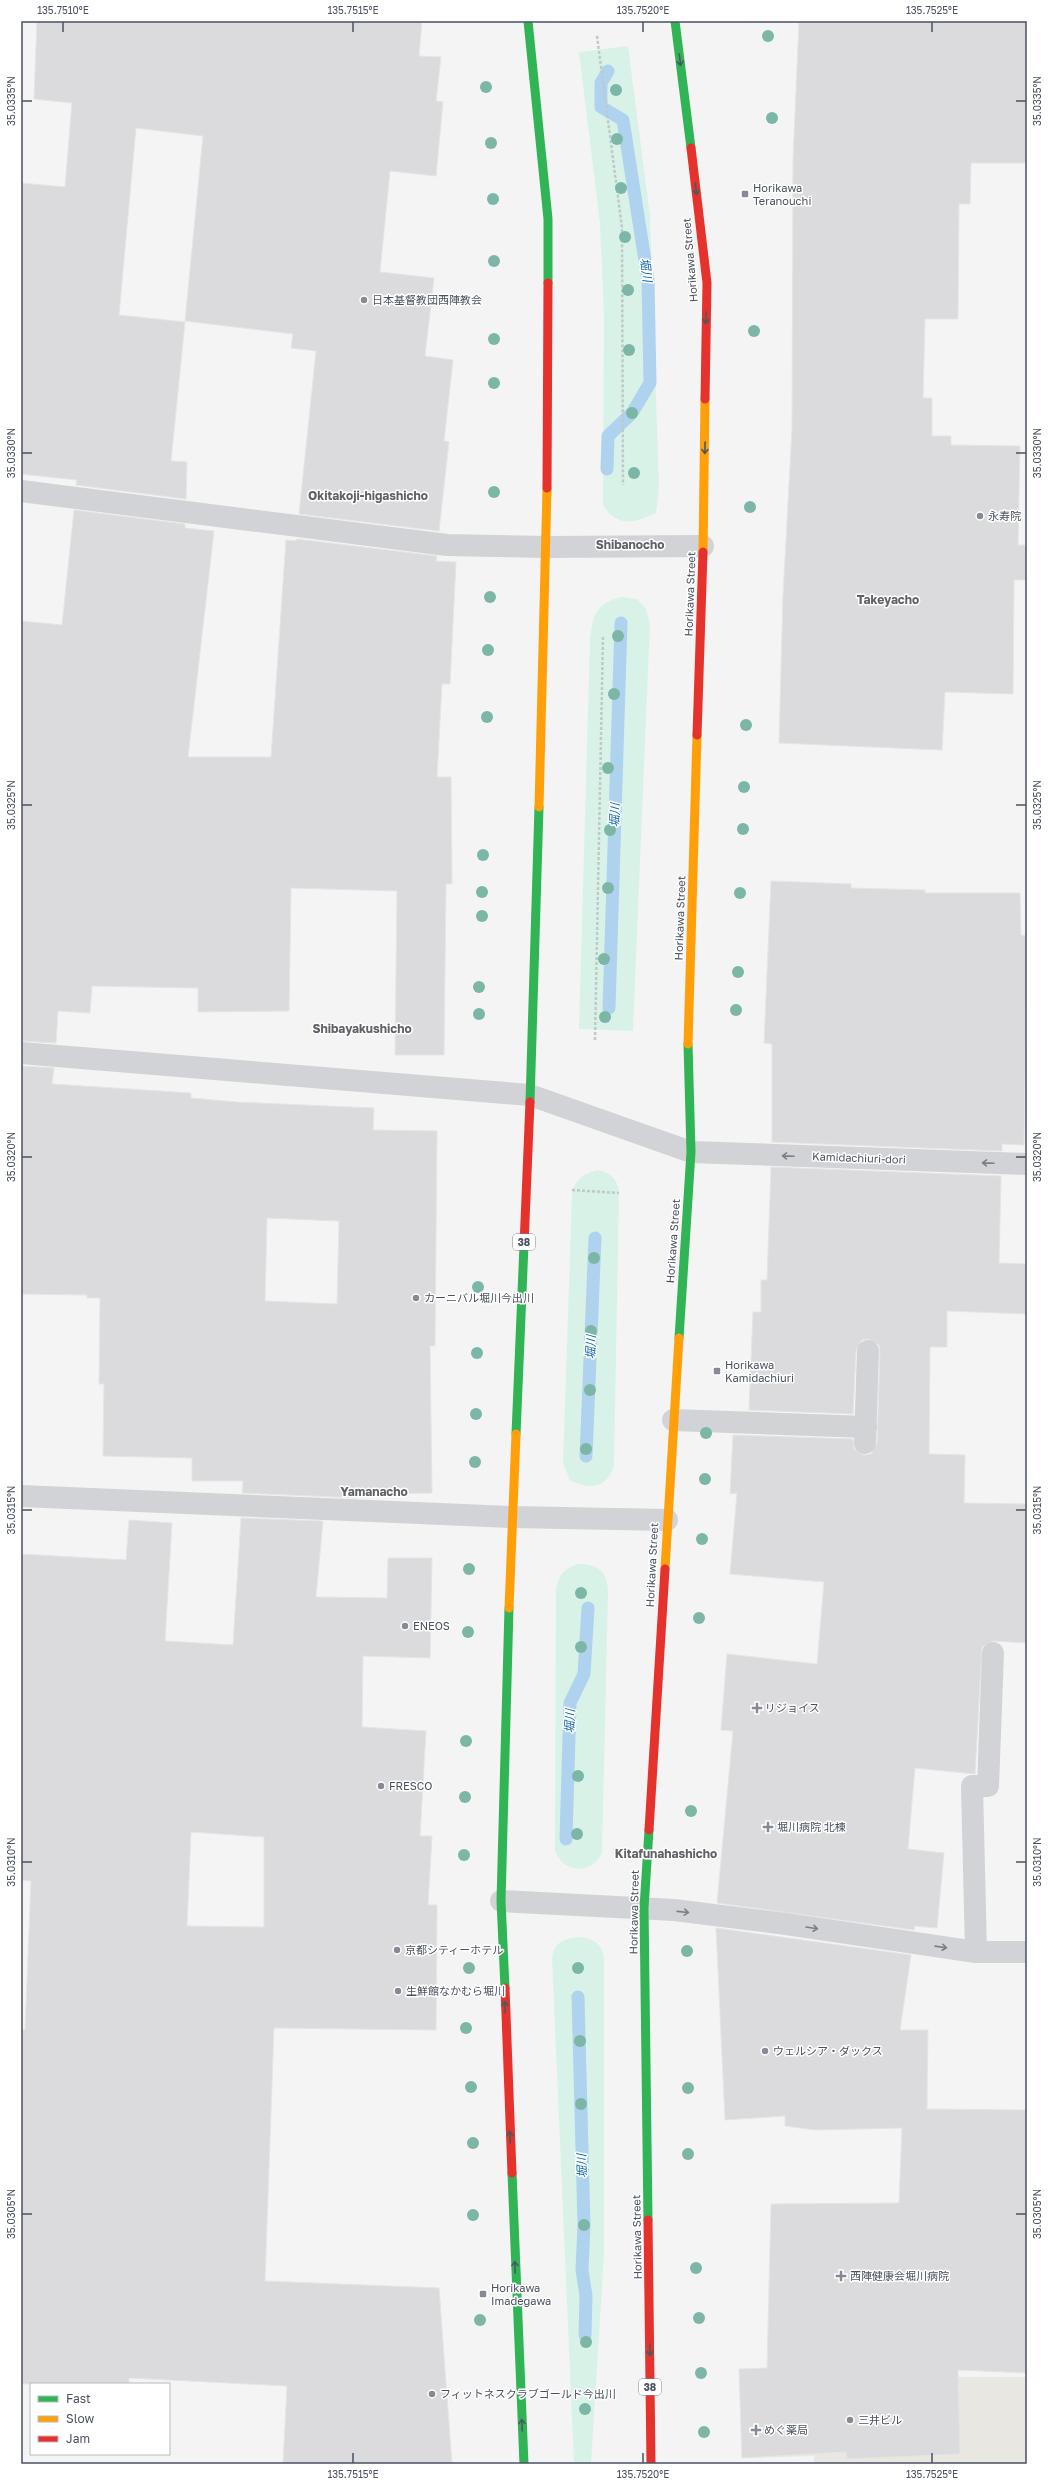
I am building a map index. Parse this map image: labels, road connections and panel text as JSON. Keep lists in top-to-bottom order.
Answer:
{
  "streets": {
    "main road": ["Horikawa Street", "38"],
    "street": ["Kamidachiuri-dori"]
  },
  "crossings": [
    ["Horikawa Street", "Kamidachiuri-dori"],
    ["Kamidachiuri-dori", "38"]
  ],
  "one_way": ["Horikawa Street"],
  "districts": [
    "Okitakoji-higashicho",
    "Shibanocho",
    "Takeyacho",
    "Shibayakushicho",
    "Yamanacho",
    "Kitafunahashicho"
  ],
  "water": ["堀川"],
  "places": {
    "transit": ["Horikawa Teranouchi", "Horikawa Kamidachiuri", "Horikawa Imadegawa"],
    "other": [
      "日本基督教団西陣教会",
      "永寿院",
      "カーニバル堀川今出川",
      "ENEOS",
      "FRESCO",
      "京都シティーホテル",
      "生鮮館なかむら堀川",
      "ウェルシア・ダックス",
      "フィットネスクラブゴールド今出川",
      "三井ビル"
    ],
    "health": [
      "リジョイス",
      "堀川病院 北棟",
      "西陣健康会堀川病院",
      "めぐ薬局"
    ]
  },
  "legend": ["Fast", "Slow", "Jam"],
  "coordinates": [
    "135.7510°E",
    "135.7515°E",
    "135.7520°E",
    "135.7525°E",
    "35.0335°N",
    "35.0330°N",
    "35.0325°N",
    "35.0320°N",
    "35.0315°N",
    "35.0310°N",
    "35.0305°N"
  ]
}
